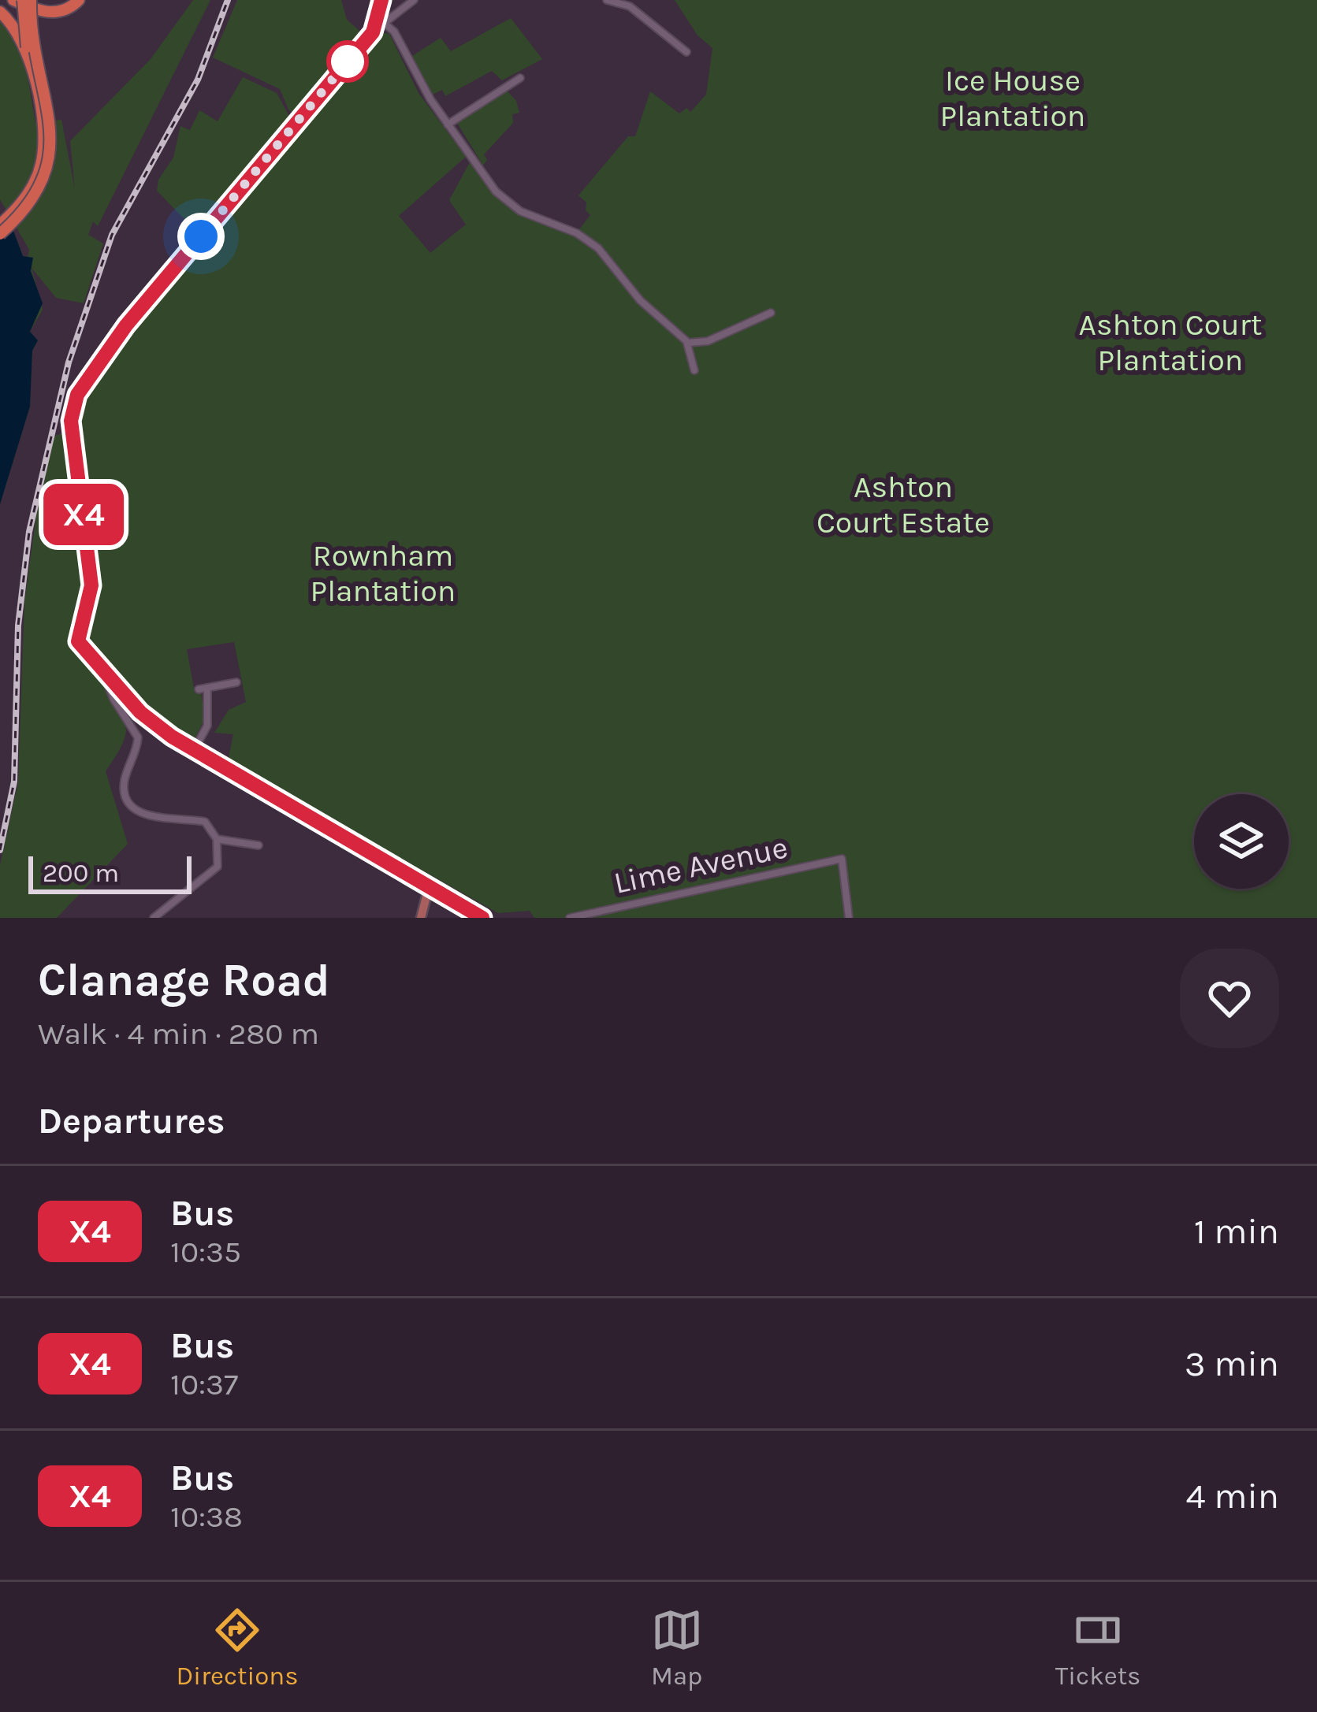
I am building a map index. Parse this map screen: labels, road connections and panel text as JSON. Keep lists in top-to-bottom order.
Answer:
{
  "streets": {
    "street": ["Lime Avenue"]
  },
  "parks": [
    "Ice House Plantation",
    "Ashton Court Plantation",
    "Ashton Court Estate",
    "Rownham Plantation"
  ],
  "lines": ["bus line X4"],
  "scale_bar": "200 m",
  "page": {
    "on_map": "X4",
    "scale": "200 m",
    "heading": [
      ["Clanage Road", "Walk · 4 min · 280 m"],
      "Departures"
    ],
    "list": [
      {
        "mark": "X4",
        "name": "Bus",
        "note": "10:35",
        "value": "1 min"
      },
      {
        "mark": "X4",
        "name": "Bus",
        "note": "10:37",
        "value": "3 min"
      },
      {
        "mark": "X4",
        "name": "Bus",
        "note": "10:38",
        "value": "4 min"
      }
    ],
    "tabs": ["Directions", "Map", "Tickets"]
  }
}
